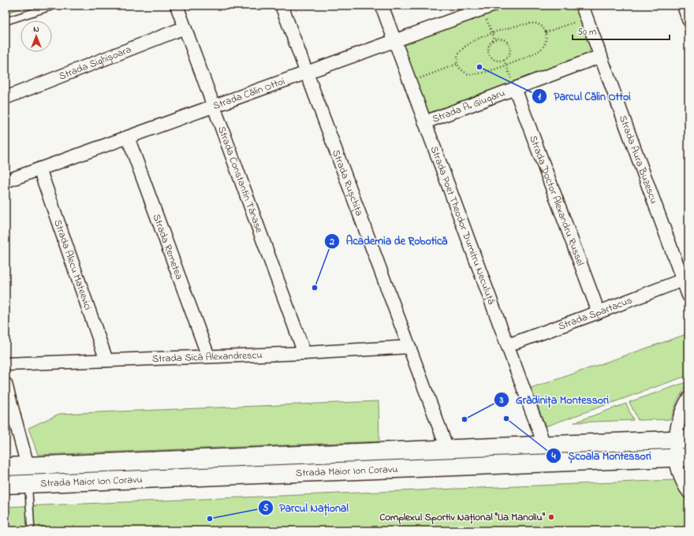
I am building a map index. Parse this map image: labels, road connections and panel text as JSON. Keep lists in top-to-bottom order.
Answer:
{
  "streets": {
    "street": [
      "Strada Sighișoara",
      "Strada Călin Ottoi",
      "Strada A. Giugaru",
      "Strada Aura Buzescu",
      "Strada Constantin Tănase",
      "Strada Rușchița",
      "Strada Doctor Alexandru Russel",
      "Strada Poet Theodor Dumitru Neculuță",
      "Strada Remetea",
      "Strada Alecu Mateevici",
      "Strada Spartacus",
      "Strada Sică Alexandrescu",
      "Strada Maior Ion Coravu"
    ]
  },
  "crossings": [
    ["Strada Sighișoara", "Strada Constantin Tănase"],
    ["Strada Călin Ottoi", "Strada Constantin Tănase"],
    ["Strada Călin Ottoi", "Strada Rușchița"],
    ["Strada Călin Ottoi", "Strada Poet Theodor Dumitru Neculuță"],
    ["Strada Călin Ottoi", "Strada Remetea"],
    ["Strada Călin Ottoi", "Strada Alecu Mateevici"],
    ["Strada A. Giugaru", "Strada Aura Buzescu"],
    ["Strada A. Giugaru", "Strada Doctor Alexandru Russel"],
    ["Strada A. Giugaru", "Strada Poet Theodor Dumitru Neculuță"],
    ["Strada Aura Buzescu", "Strada Spartacus"],
    ["Strada Constantin Tănase", "Strada Sică Alexandrescu"],
    ["Strada Rușchița", "Strada Sică Alexandrescu"],
    ["Strada Rușchița", "Strada Maior Ion Coravu"],
    ["Strada Doctor Alexandru Russel", "Strada Spartacus"],
    ["Strada Poet Theodor Dumitru Neculuță", "Strada Spartacus"],
    ["Strada Poet Theodor Dumitru Neculuță", "Strada Maior Ion Coravu"],
    ["Strada Remetea", "Strada Sică Alexandrescu"],
    ["Strada Alecu Mateevici", "Strada Sică Alexandrescu"]
  ],
  "places": [
    "Parcul Călin Ottoi",
    "Academia de Robotică",
    "Școala Montessori",
    "Grădinița Montessori",
    "Complexul Sportiv Național \"Lia Manoliu\"",
    "Parcul Național"
  ],
  "scale_bar": "50 m",
  "north": "top"
}
